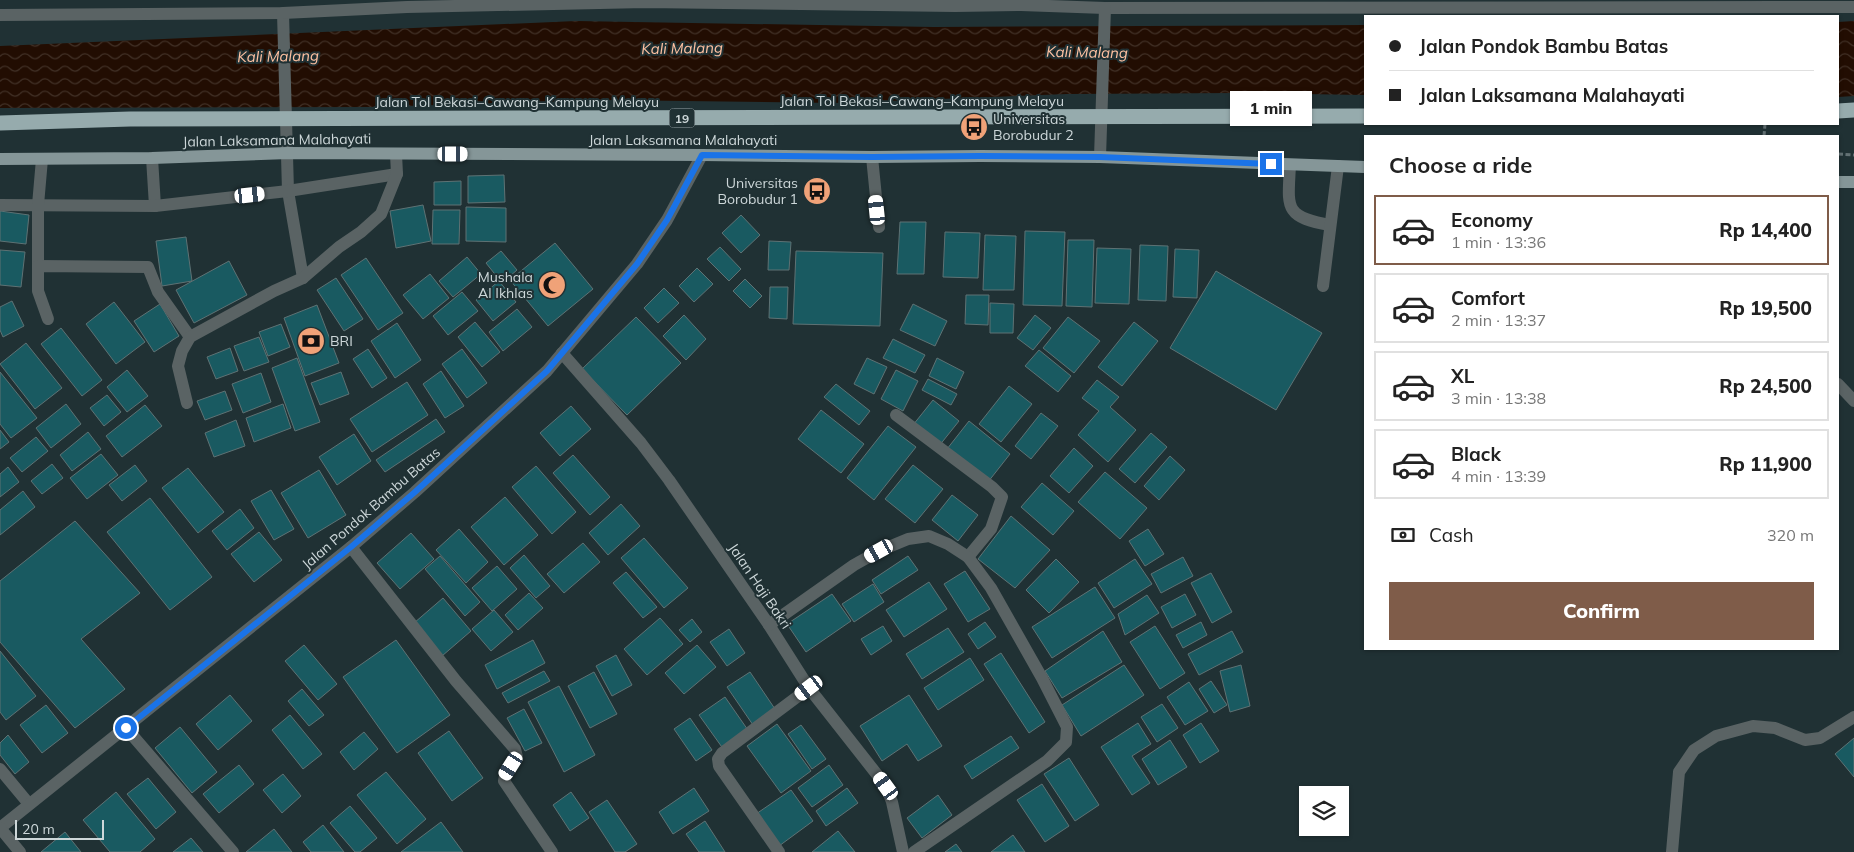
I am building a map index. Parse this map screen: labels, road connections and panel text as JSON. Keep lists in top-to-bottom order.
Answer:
{
  "streets": {
    "highway": ["Jalan Tol Bekasi–Cawang–Kampung Melayu", "19"],
    "main road": ["Jalan Laksamana Malahayati"],
    "street": ["Jalan Pondok Bambu Batas", "Jalan Haji Bakri"]
  },
  "crossings": [
    ["Jalan Laksamana Malahayati", "Jalan Pondok Bambu Batas"],
    ["Jalan Pondok Bambu Batas", "Jalan Haji Bakri"]
  ],
  "water": ["Kali Malang"],
  "places": {
    "bus stop": ["Universitas Borobudur 2", "Universitas Borobudur 1"],
    "mosque": ["Mushala Al Ikhlas"],
    "bank": ["BRI"]
  },
  "scale_bar": "20 m",
  "page": {
    "banner": ["Jalan Pondok Bambu Batas", "Jalan Laksamana Malahayati"],
    "bubble": "1 min",
    "heading": "Choose a ride",
    "list": [
      {
        "name": "Economy",
        "note": "1 min · 13:36",
        "value": "Rp 14,400"
      },
      {
        "name": "Comfort",
        "note": "2 min · 13:37",
        "value": "Rp 19,500"
      },
      {
        "name": "XL",
        "note": "3 min · 13:38",
        "value": "Rp 24,500"
      },
      {
        "name": "Black",
        "note": "4 min · 13:39",
        "value": "Rp 11,900"
      }
    ],
    "pay": ["Cash", "320 m"],
    "buttons": "Confirm",
    "scale": "20 m"
  }
}
